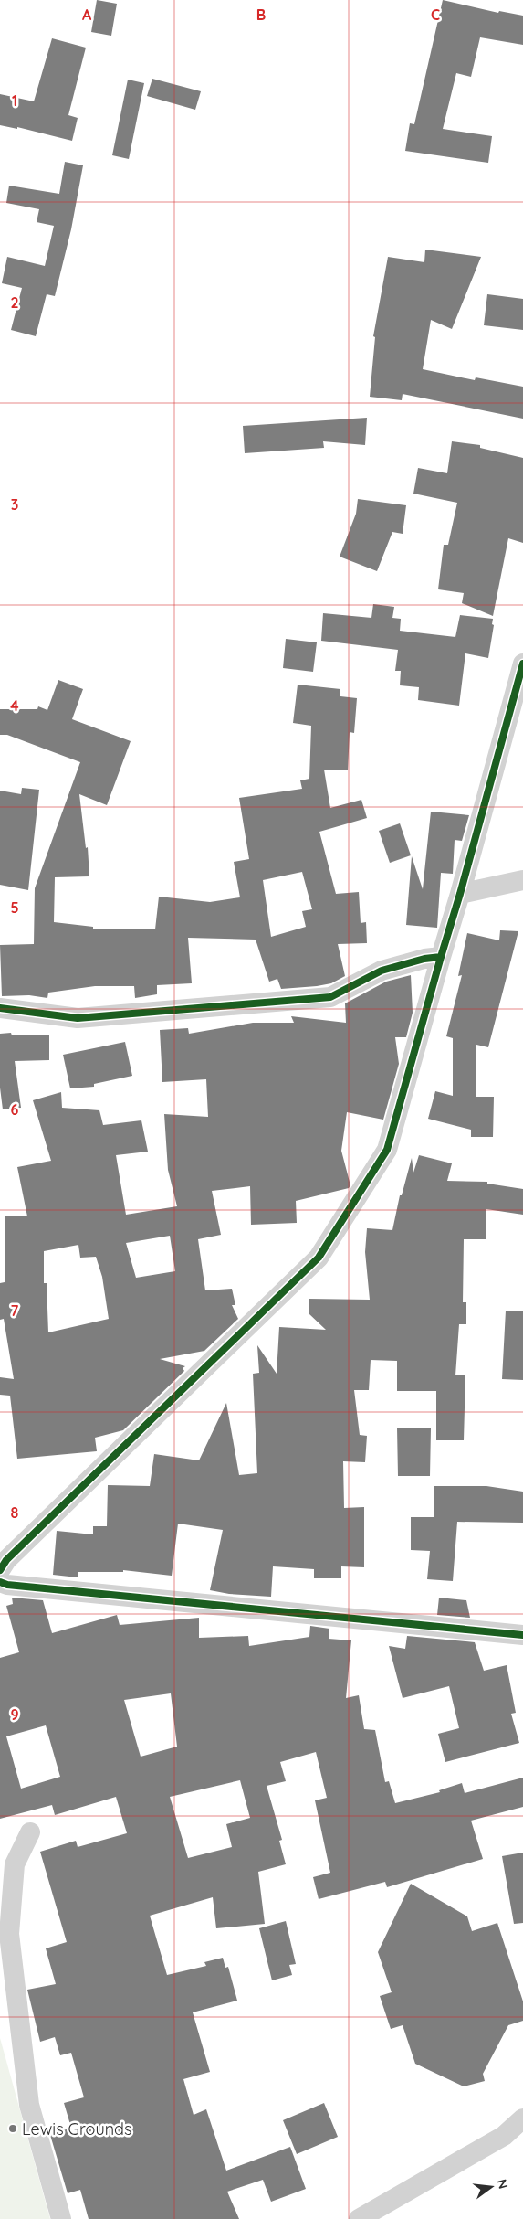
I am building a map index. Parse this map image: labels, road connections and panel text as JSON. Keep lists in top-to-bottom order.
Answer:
{
  "places": ["Lewis Grounds"],
  "north": "right",
  "grid": {
    "columns": ["A", "B", "C"],
    "rows": [
      "1",
      "2",
      "3",
      "4",
      "5",
      "6",
      "7",
      "8",
      "9"
    ]
  }
}
